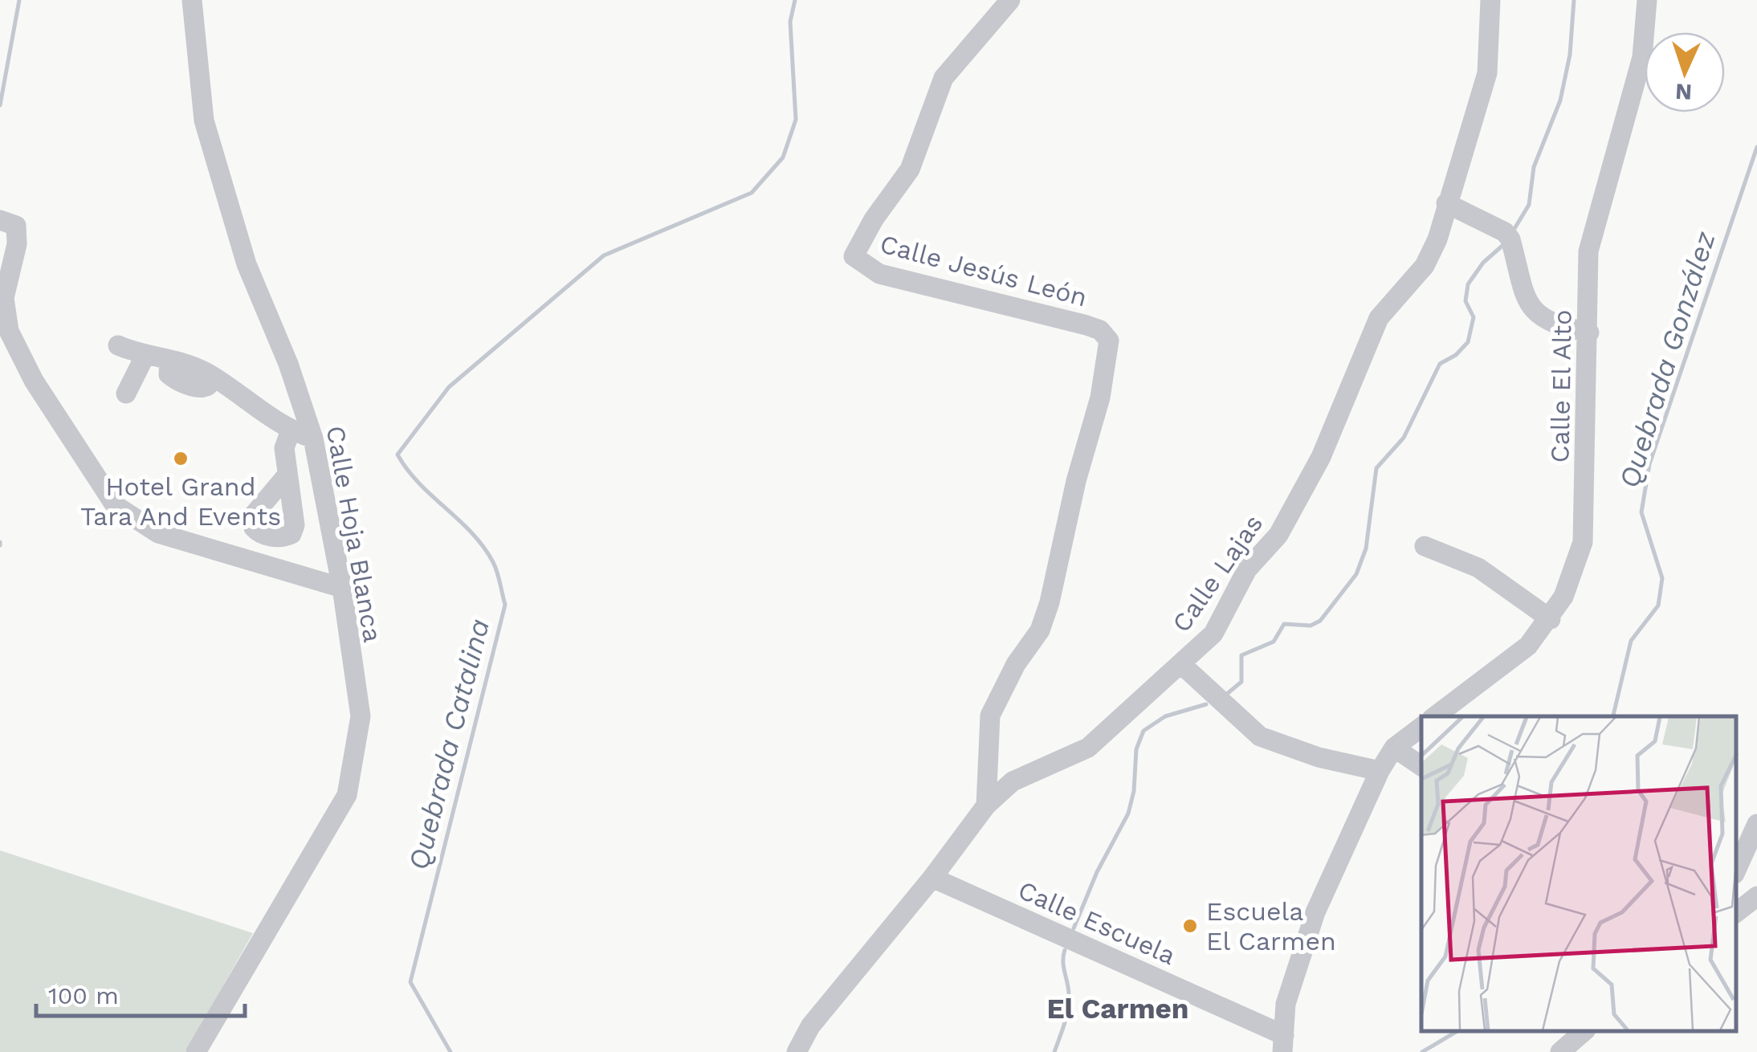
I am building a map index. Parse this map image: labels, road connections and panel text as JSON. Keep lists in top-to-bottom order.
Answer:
{
  "streets": {
    "street": [
      "Calle Jesús León",
      "Calle El Alto",
      "Calle Hoja Blanca",
      "Calle Lajas",
      "Calle Escuela"
    ]
  },
  "crossings": [
    ["Calle Jesús León", "Calle Lajas"],
    ["Calle Lajas", "Calle Escuela"]
  ],
  "districts": ["El Carmen"],
  "water": ["Quebrada González", "Quebrada Catalina"],
  "places": ["Hotel Grand Tara And Events", "Escuela El Carmen"],
  "scale_bar": "100 m",
  "north": "bottom"
}
